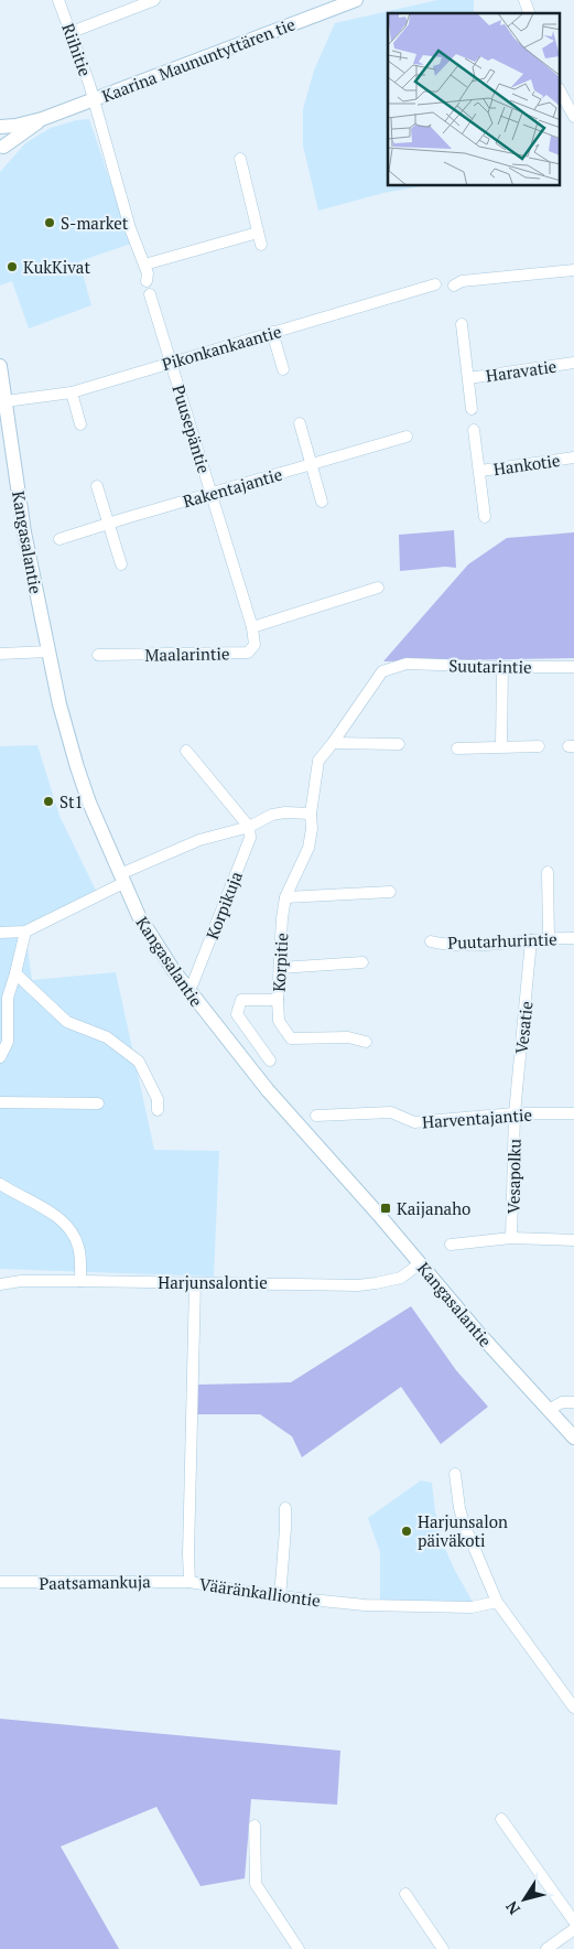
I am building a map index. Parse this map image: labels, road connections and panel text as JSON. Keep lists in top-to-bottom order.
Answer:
{
  "streets": {
    "main road": ["Kaarina Maununtyttären tie", "Kangasalantie"],
    "street": [
      "Riihitie",
      "Pikonkankaantie",
      "Haravatie",
      "Puusepäntie",
      "Hankotie",
      "Rakentajantie",
      "Maalarintie",
      "Suutarintie",
      "Korpikuja",
      "Puutarhurintie",
      "Korpitie",
      "Vesatie",
      "Harventajantie",
      "Vesapolku",
      "Harjunsalontie",
      "Paatsamankuja",
      "Vääränkalliontie"
    ]
  },
  "crossings": [
    ["Riihitie", "Kaarina Maununtyttären tie"],
    ["Pikonkankaantie", "Puusepäntie"],
    ["Pikonkankaantie", "Kangasalantie"],
    ["Puusepäntie", "Rakentajantie"],
    ["Puusepäntie", "Maalarintie"],
    ["Kangasalantie", "Harjunsalontie"],
    ["Suutarintie", "Korpitie"],
    ["Puutarhurintie", "Vesatie"],
    ["Vesatie", "Harventajantie"],
    ["Vesatie", "Vesapolku"],
    ["Harventajantie", "Vesapolku"],
    ["Harjunsalontie", "Vääränkalliontie"],
    ["Paatsamankuja", "Vääränkalliontie"]
  ],
  "places": {
    "other": [
      "S-market",
      "KukKivat",
      "St1",
      "Harjunsalon päiväkoti"
    ],
    "transit": ["Kaijanaho"]
  },
  "north": "bottom left"
}
